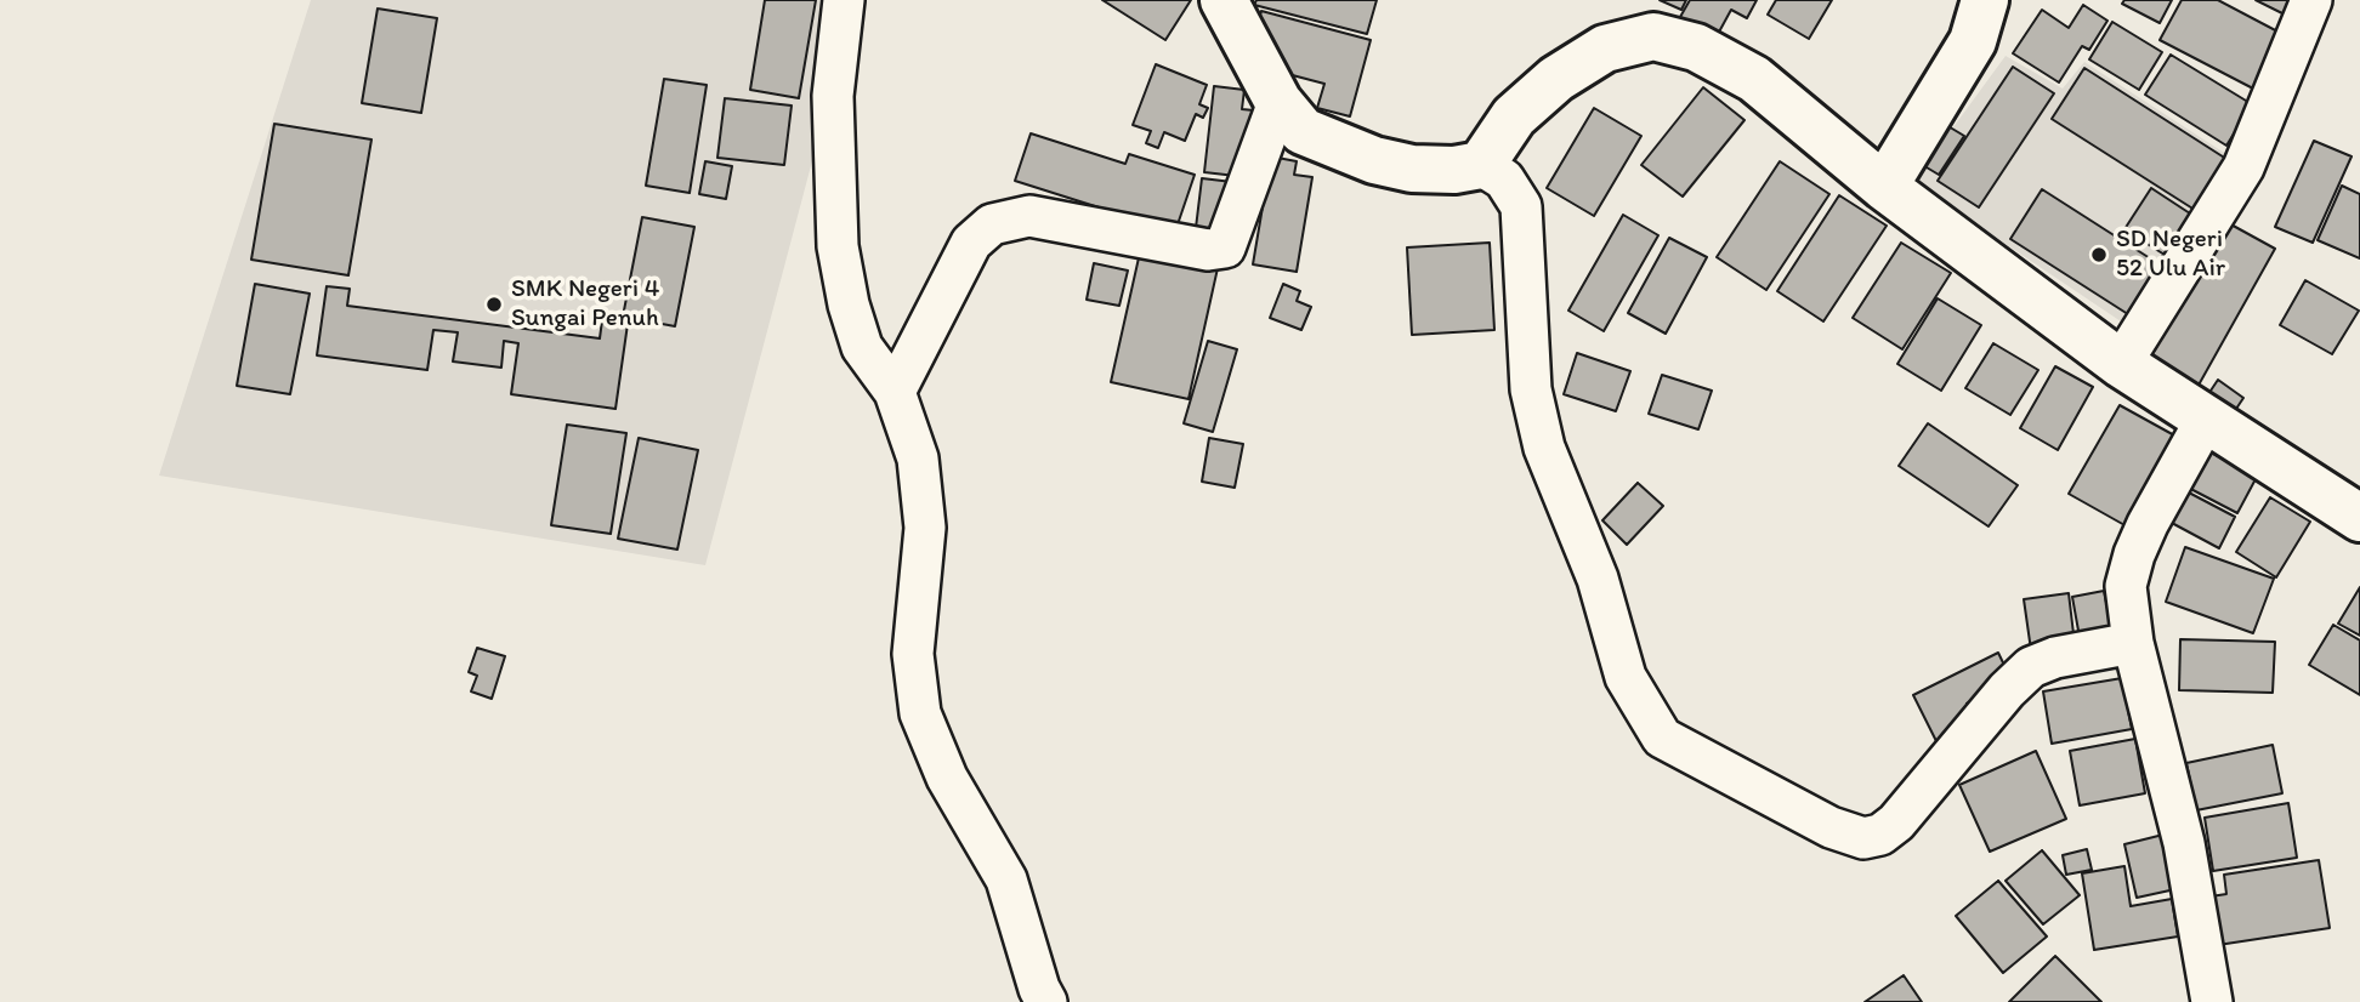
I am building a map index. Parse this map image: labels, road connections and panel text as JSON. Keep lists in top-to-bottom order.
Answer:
{
  "places": ["SD Negeri 52 Ulu Air", "SMK Negeri 4 Sungai Penuh"]
}
